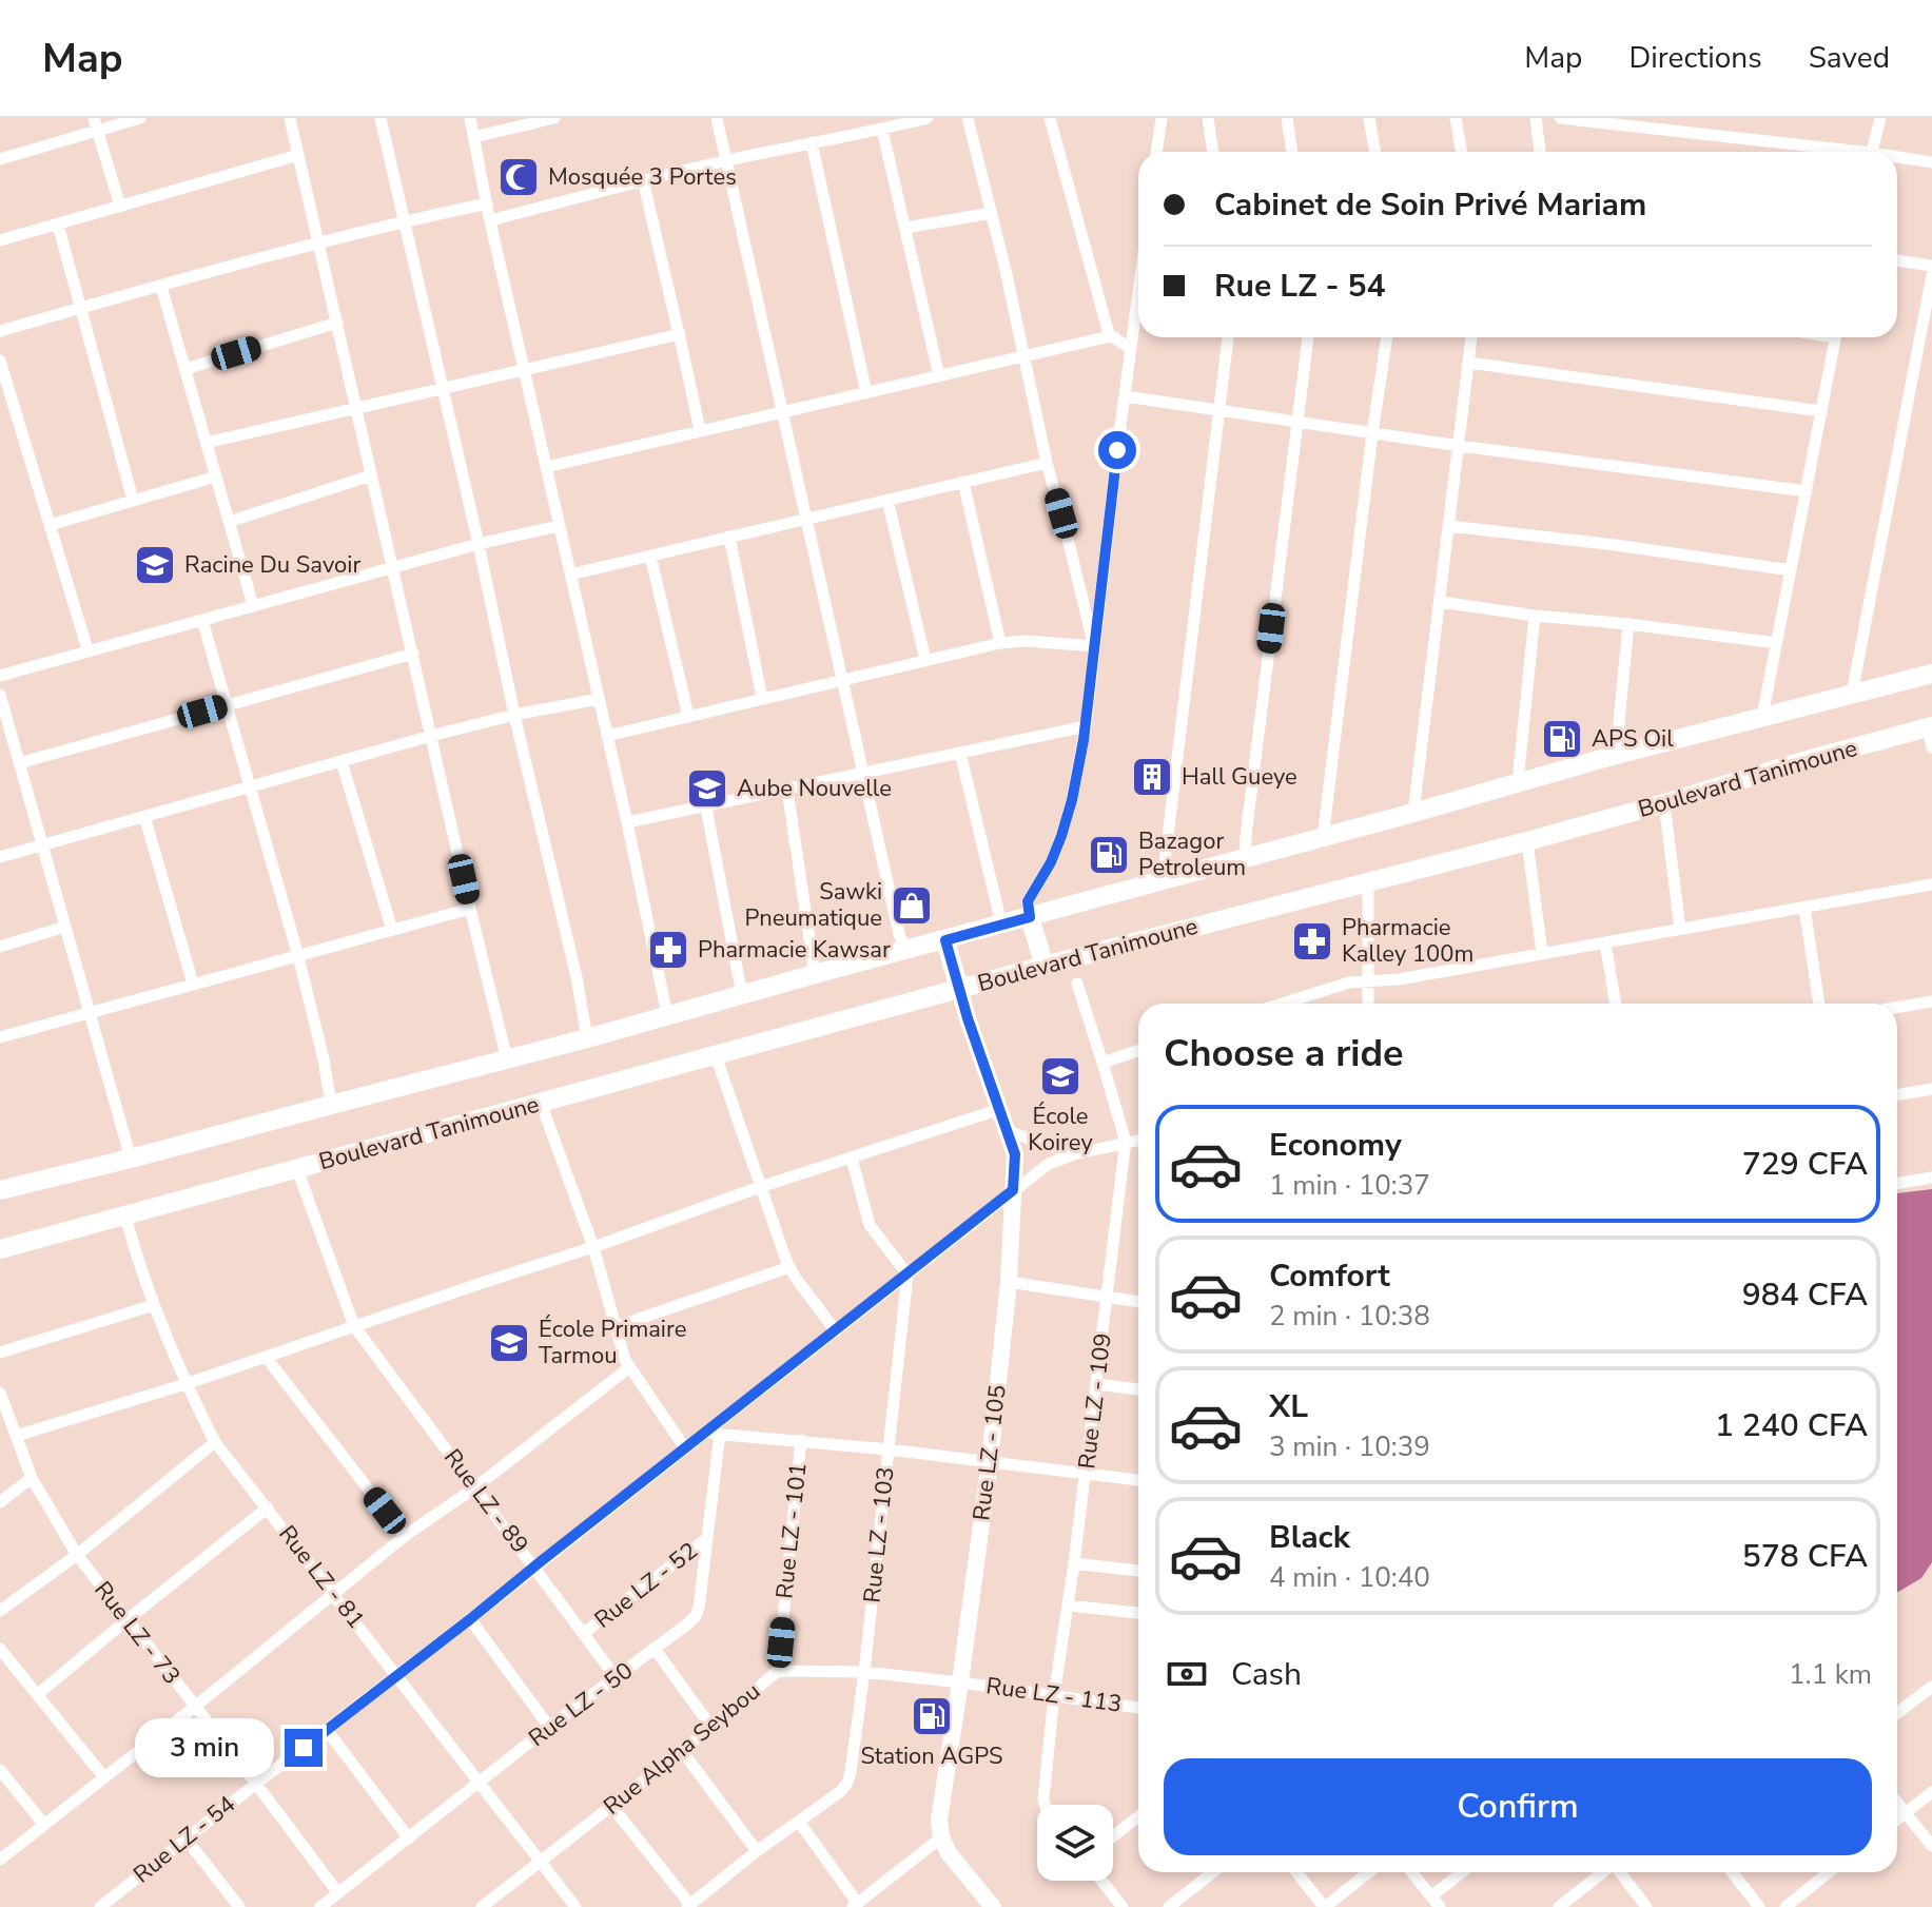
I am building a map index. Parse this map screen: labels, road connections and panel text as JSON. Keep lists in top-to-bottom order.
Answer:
{
  "streets": {
    "main road": ["Boulevard Tanimoune", "Rue LZ - 105"],
    "street": [
      "Rue LZ - 109",
      "Rue LZ - 89",
      "Rue LZ - 101",
      "Rue LZ - 103",
      "Rue LZ - 81",
      "Rue LZ - 52",
      "Rue LZ - 73",
      "Rue LZ - 113",
      "Rue LZ - 50",
      "Rue Alpha Seybou",
      "Rue LZ - 54"
    ]
  },
  "crossings": [
    ["Boulevard Tanimoune", "Rue LZ - 105"],
    ["Boulevard Tanimoune", "Rue LZ - 89"],
    ["Boulevard Tanimoune", "Rue LZ - 81"],
    ["Rue LZ - 109", "Rue LZ - 113"],
    ["Rue LZ - 109", "Rue LZ - 54"],
    ["Rue LZ - 105", "Rue LZ - 113"],
    ["Rue LZ - 105", "Rue Alpha Seybou"],
    ["Rue LZ - 105", "Rue LZ - 54"],
    ["Rue LZ - 89", "Rue LZ - 52"],
    ["Rue LZ - 89", "Rue LZ - 50"],
    ["Rue LZ - 89", "Rue LZ - 54"],
    ["Rue LZ - 101", "Rue Alpha Seybou"],
    ["Rue LZ - 103", "Rue Alpha Seybou"],
    ["Rue LZ - 103", "Rue LZ - 54"],
    ["Rue LZ - 81", "Rue LZ - 50"],
    ["Rue LZ - 81", "Rue Alpha Seybou"],
    ["Rue LZ - 81", "Rue LZ - 54"],
    ["Rue LZ - 52", "Rue LZ - 50"],
    ["Rue LZ - 73", "Rue LZ - 50"],
    ["Rue LZ - 73", "Rue LZ - 54"],
    ["Rue LZ - 113", "Rue Alpha Seybou"]
  ],
  "places": {
    "mosque": ["Mosquée 3 Portes"],
    "school or university": [
      "Racine Du Savoir",
      "Aube Nouvelle",
      "École Koirey",
      "École Primaire Tarmou"
    ],
    "fuel station": ["APS Oil", "Bazagor Petroleum", "Station AGPS"],
    "building": ["Hall Gueye"],
    "shop": ["Sawki Pneumatique"],
    "pharmacy": ["Pharmacie Kalley 100m", "Pharmacie Kawsar"]
  },
  "page": {
    "header": "Map",
    "nav": ["Map", "Directions", "Saved"],
    "banner": ["Cabinet de Soin Privé Mariam", "Rue LZ - 54"],
    "heading": "Choose a ride",
    "list": [
      {
        "name": "Economy",
        "note": "1 min · 10:37",
        "value": "729 CFA"
      },
      {
        "name": "Comfort",
        "note": "2 min · 10:38",
        "value": "984 CFA"
      },
      {
        "name": "XL",
        "note": "3 min · 10:39",
        "value": "1 240 CFA"
      },
      {
        "name": "Black",
        "note": "4 min · 10:40",
        "value": "578 CFA"
      }
    ],
    "pay": ["Cash", "1.1 km"],
    "bubble": "3 min",
    "buttons": "Confirm"
  }
}
